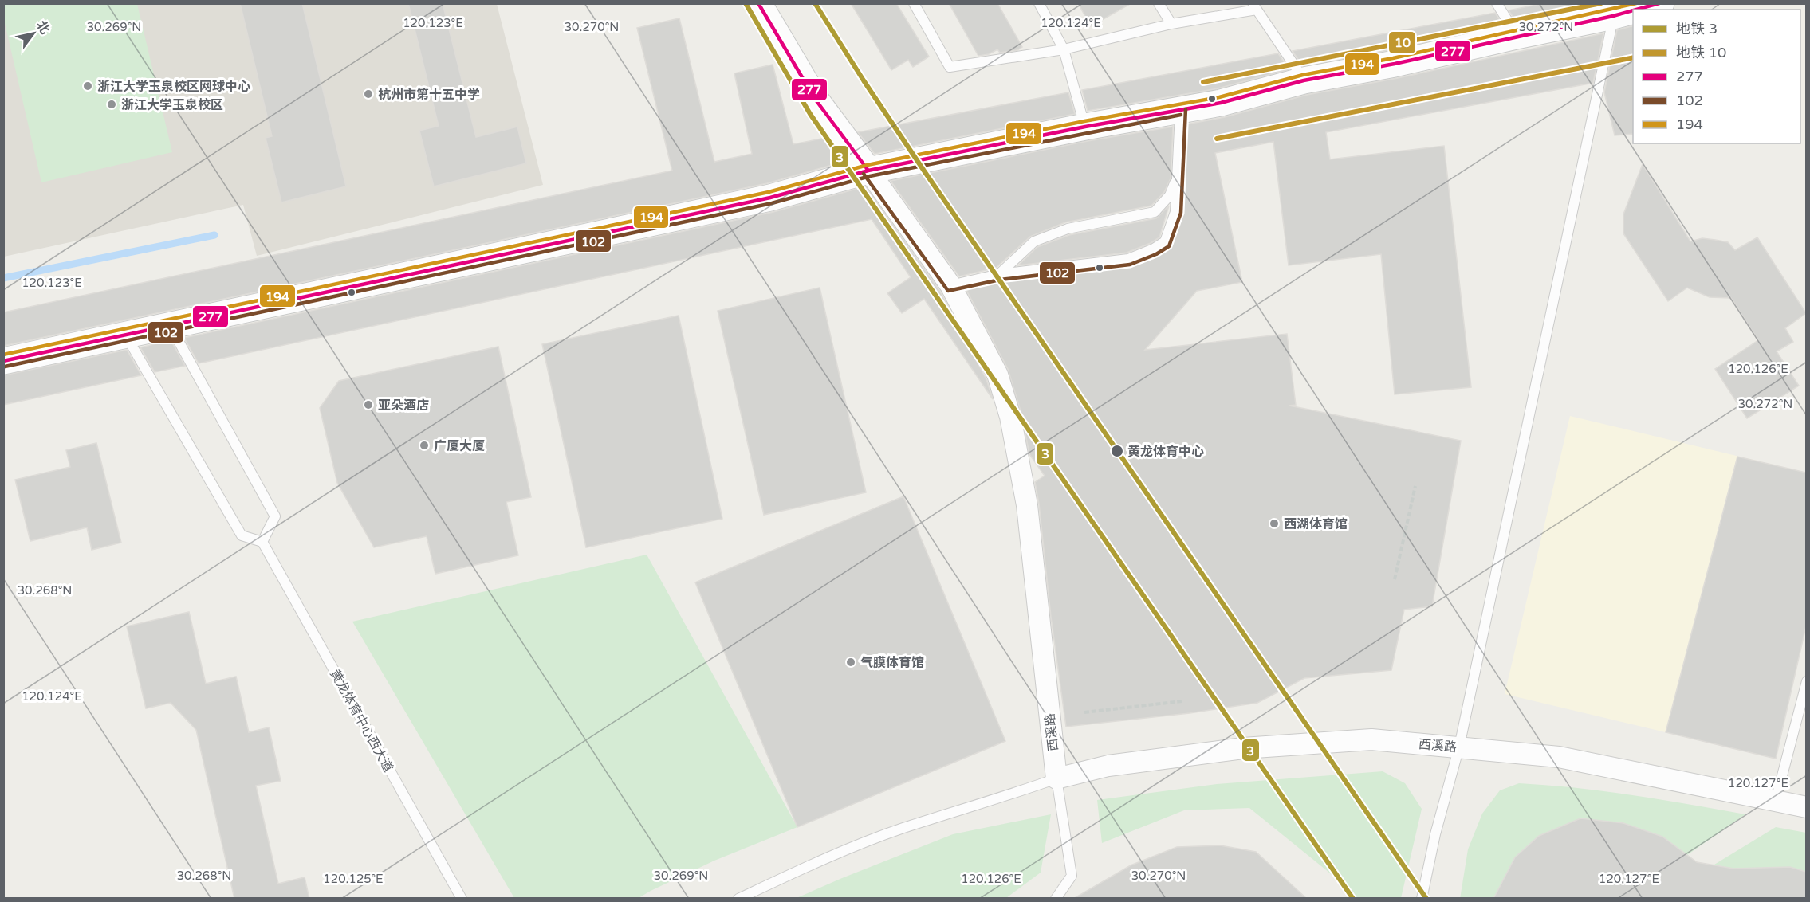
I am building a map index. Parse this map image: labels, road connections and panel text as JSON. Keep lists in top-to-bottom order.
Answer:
{
  "streets": {
    "main road": ["西溪路"],
    "lane": ["黄龙体育中心西大道"]
  },
  "places": [
    "浙江大学玉泉校区网球中心",
    "杭州市第十五中学",
    "浙江大学玉泉校区",
    "亚朵酒店",
    "广厦大厦",
    "黄龙体育中心",
    "西湖体育馆",
    "气膜体育馆"
  ],
  "lines": [
    "metro line 3",
    "metro line 10",
    "transit line 277",
    "transit line 194",
    "transit line 102"
  ],
  "legend": [
    "地铁 3",
    "地铁 10",
    "277",
    "102",
    "194"
  ],
  "north": "top right",
  "coordinates": [
    "120.124°E",
    "120.123°E",
    "30.269°N",
    "30.270°N",
    "30.272°N",
    "120.126°E",
    "30.268°N",
    "120.127°E",
    "120.125°E"
  ]
}
